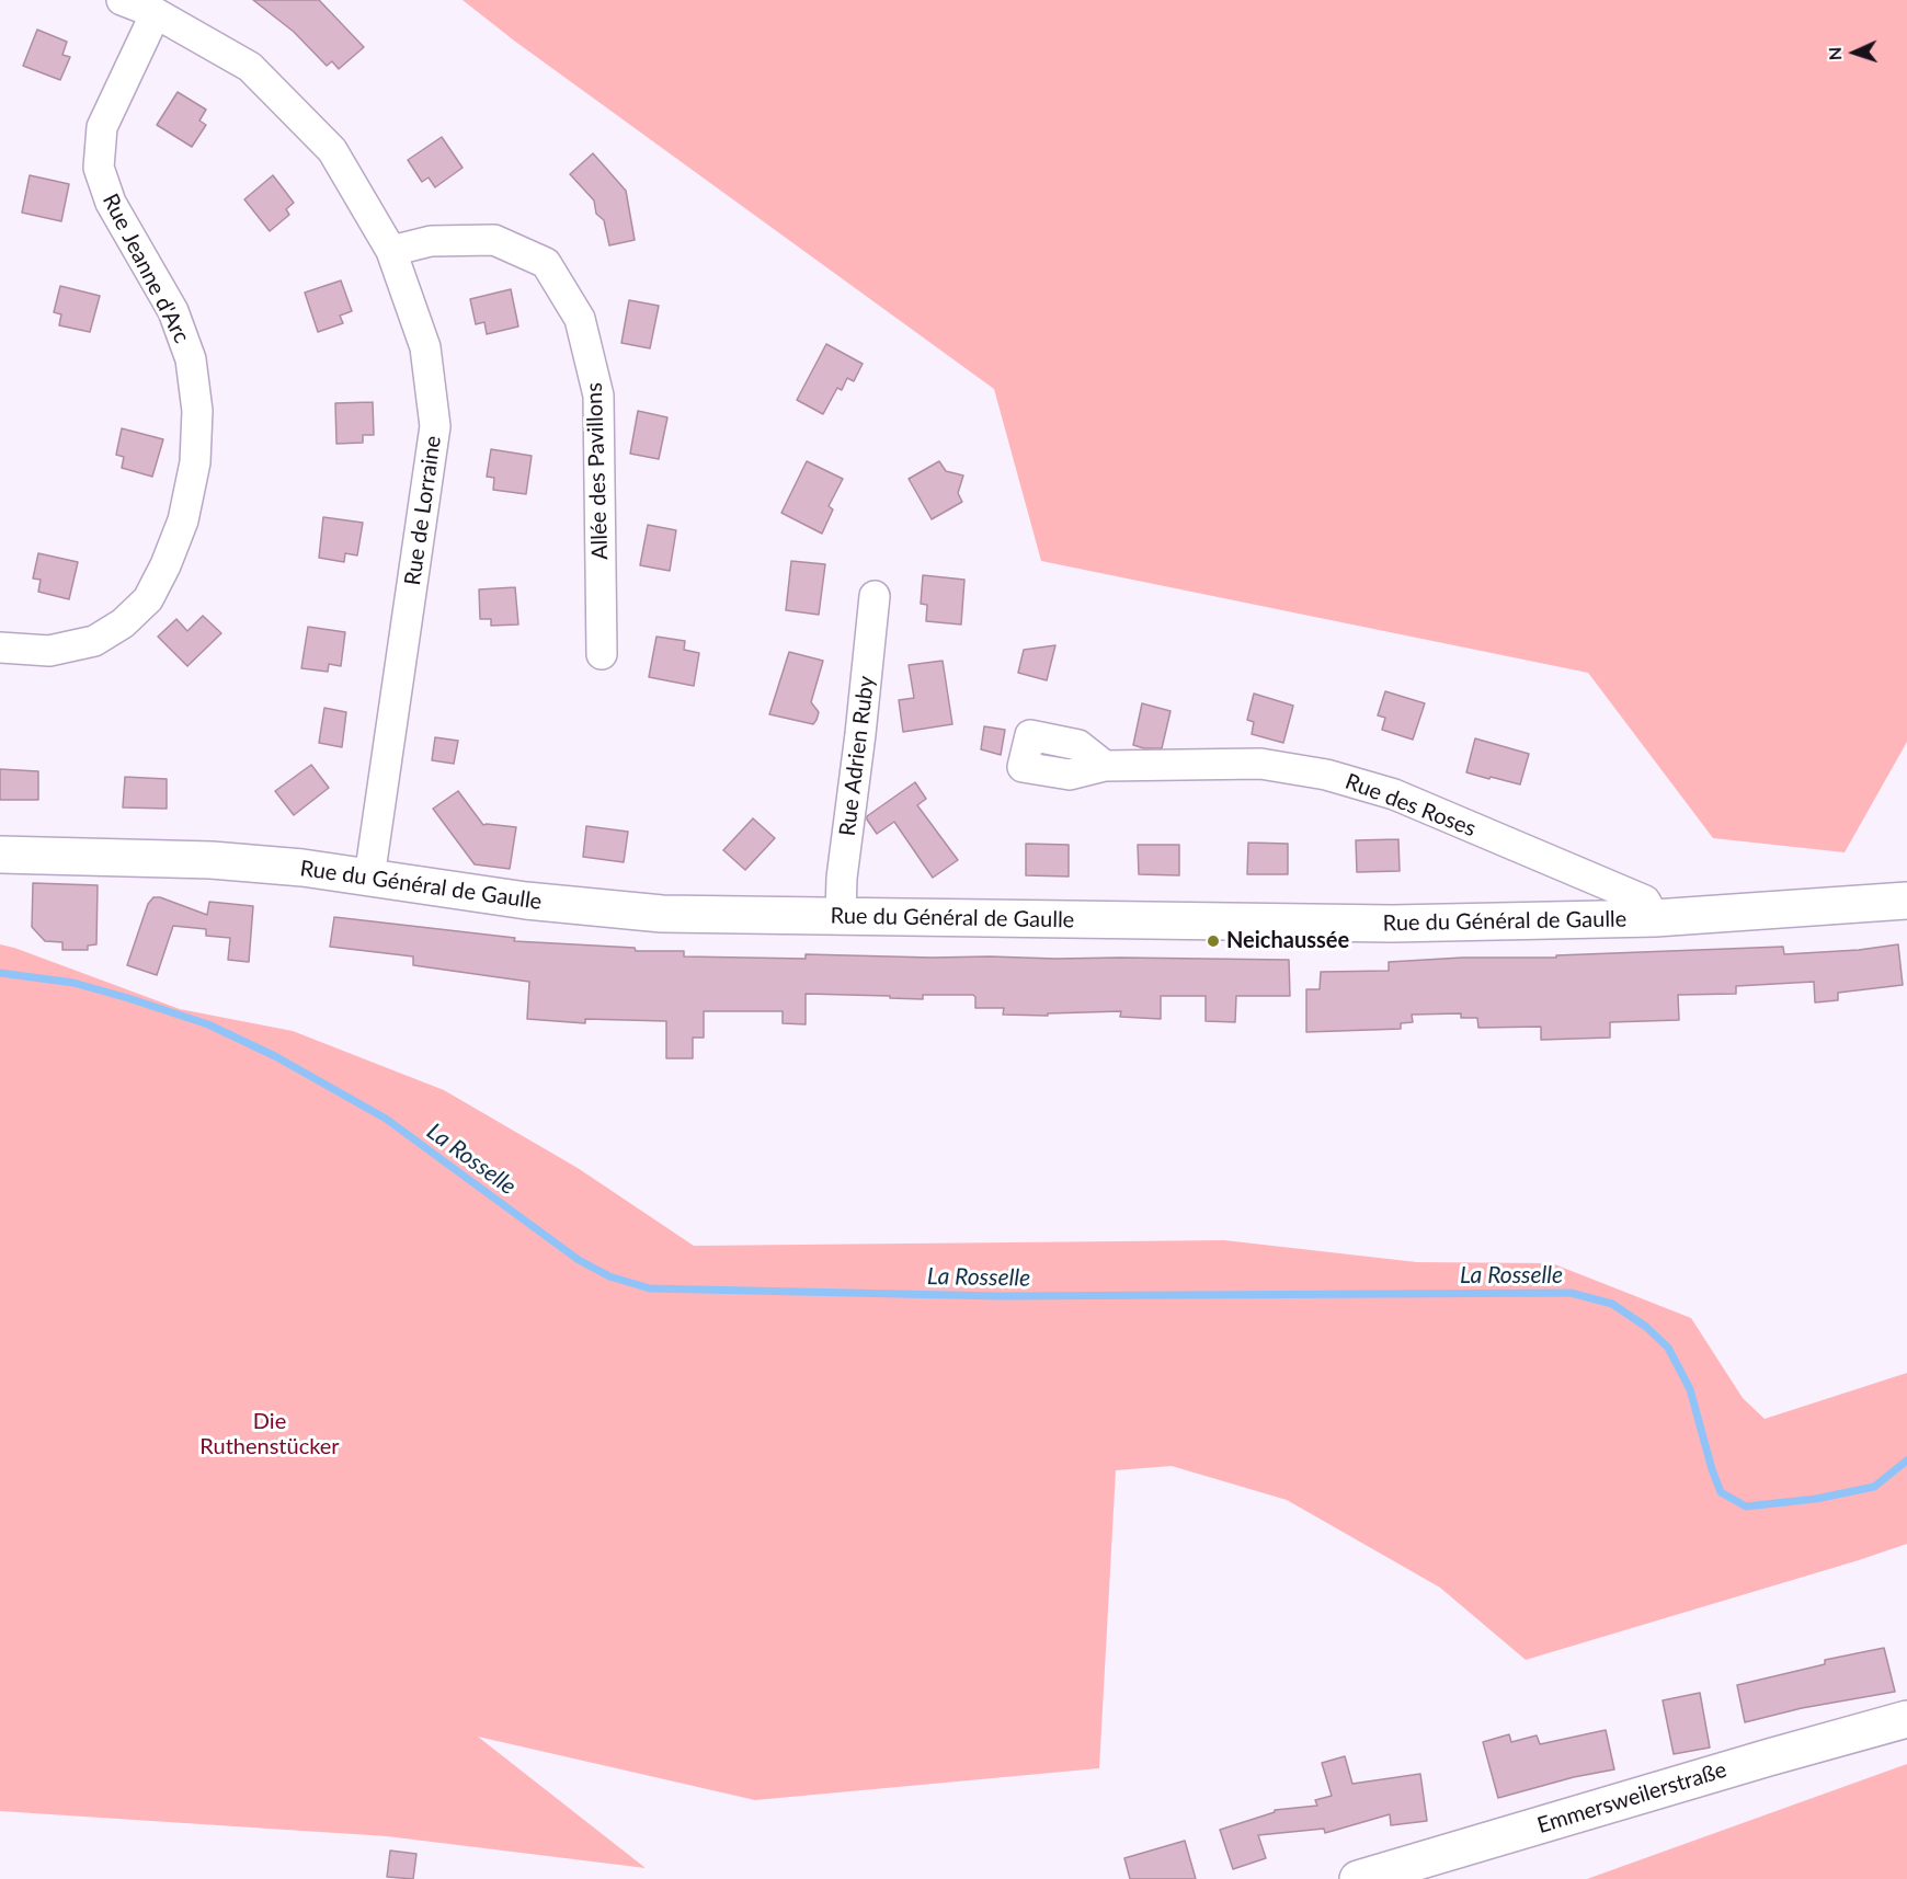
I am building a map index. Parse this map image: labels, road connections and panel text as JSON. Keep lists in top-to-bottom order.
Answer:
{
  "streets": {
    "main road": ["Rue du Général de Gaulle", "Emmersweilerstraße"],
    "street": [
      "Rue Jeanne d'Arc",
      "Allée des Pavillons",
      "Rue de Lorraine",
      "Rue Adrien Ruby",
      "Rue des Roses"
    ]
  },
  "crossings": [
    ["Rue Jeanne d'Arc", "Rue de Lorraine"],
    ["Allée des Pavillons", "Rue de Lorraine"],
    ["Rue de Lorraine", "Rue du Général de Gaulle"],
    ["Rue Adrien Ruby", "Rue du Général de Gaulle"],
    ["Rue des Roses", "Rue du Général de Gaulle"]
  ],
  "water": ["La Rosselle"],
  "parks": ["Die Ruthenstücker"],
  "places": ["Neichaussée"],
  "north": "left"
}
